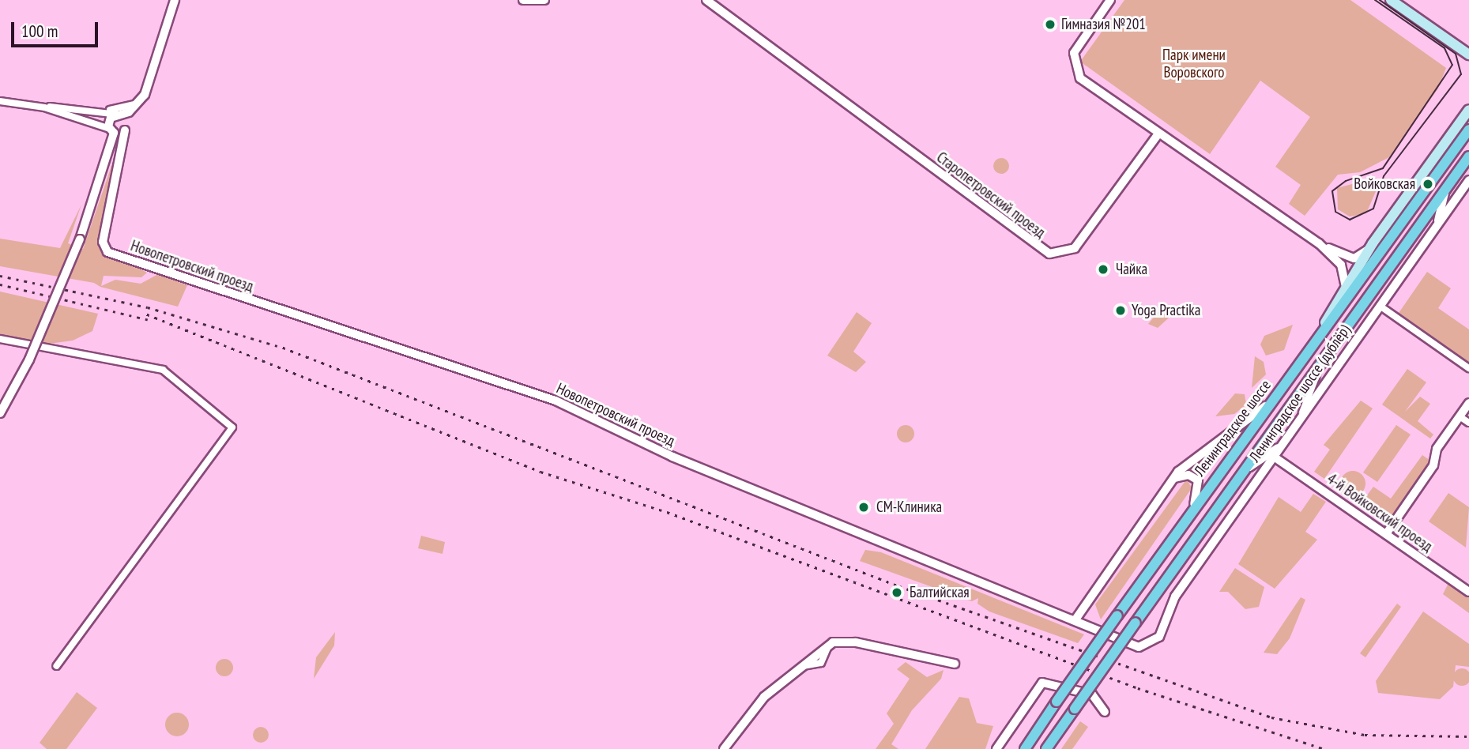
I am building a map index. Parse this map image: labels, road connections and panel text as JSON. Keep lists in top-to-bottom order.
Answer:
{
  "streets": {
    "main road": ["Ленинградское шоссе (дублёр)", "Ленинградское шоссе"],
    "street": ["Старопетровский проезд", "Новопетровский проезд", "4-й Войковский проезд"]
  },
  "crossings": [
    ["Новопетровский проезд", "Ленинградское шоссе (дублёр)"],
    ["Ленинградское шоссе (дублёр)", "Ленинградское шоссе"],
    ["Ленинградское шоссе (дублёр)", "4-й Войковский проезд"]
  ],
  "parks": ["Парк имени Воровского"],
  "places": [
    "Гимназия №201",
    "Войковская",
    "Чайка",
    "Yoga Practika",
    "СМ-Клиника",
    "Балтийская"
  ],
  "scale_bar": "100 m"
}
